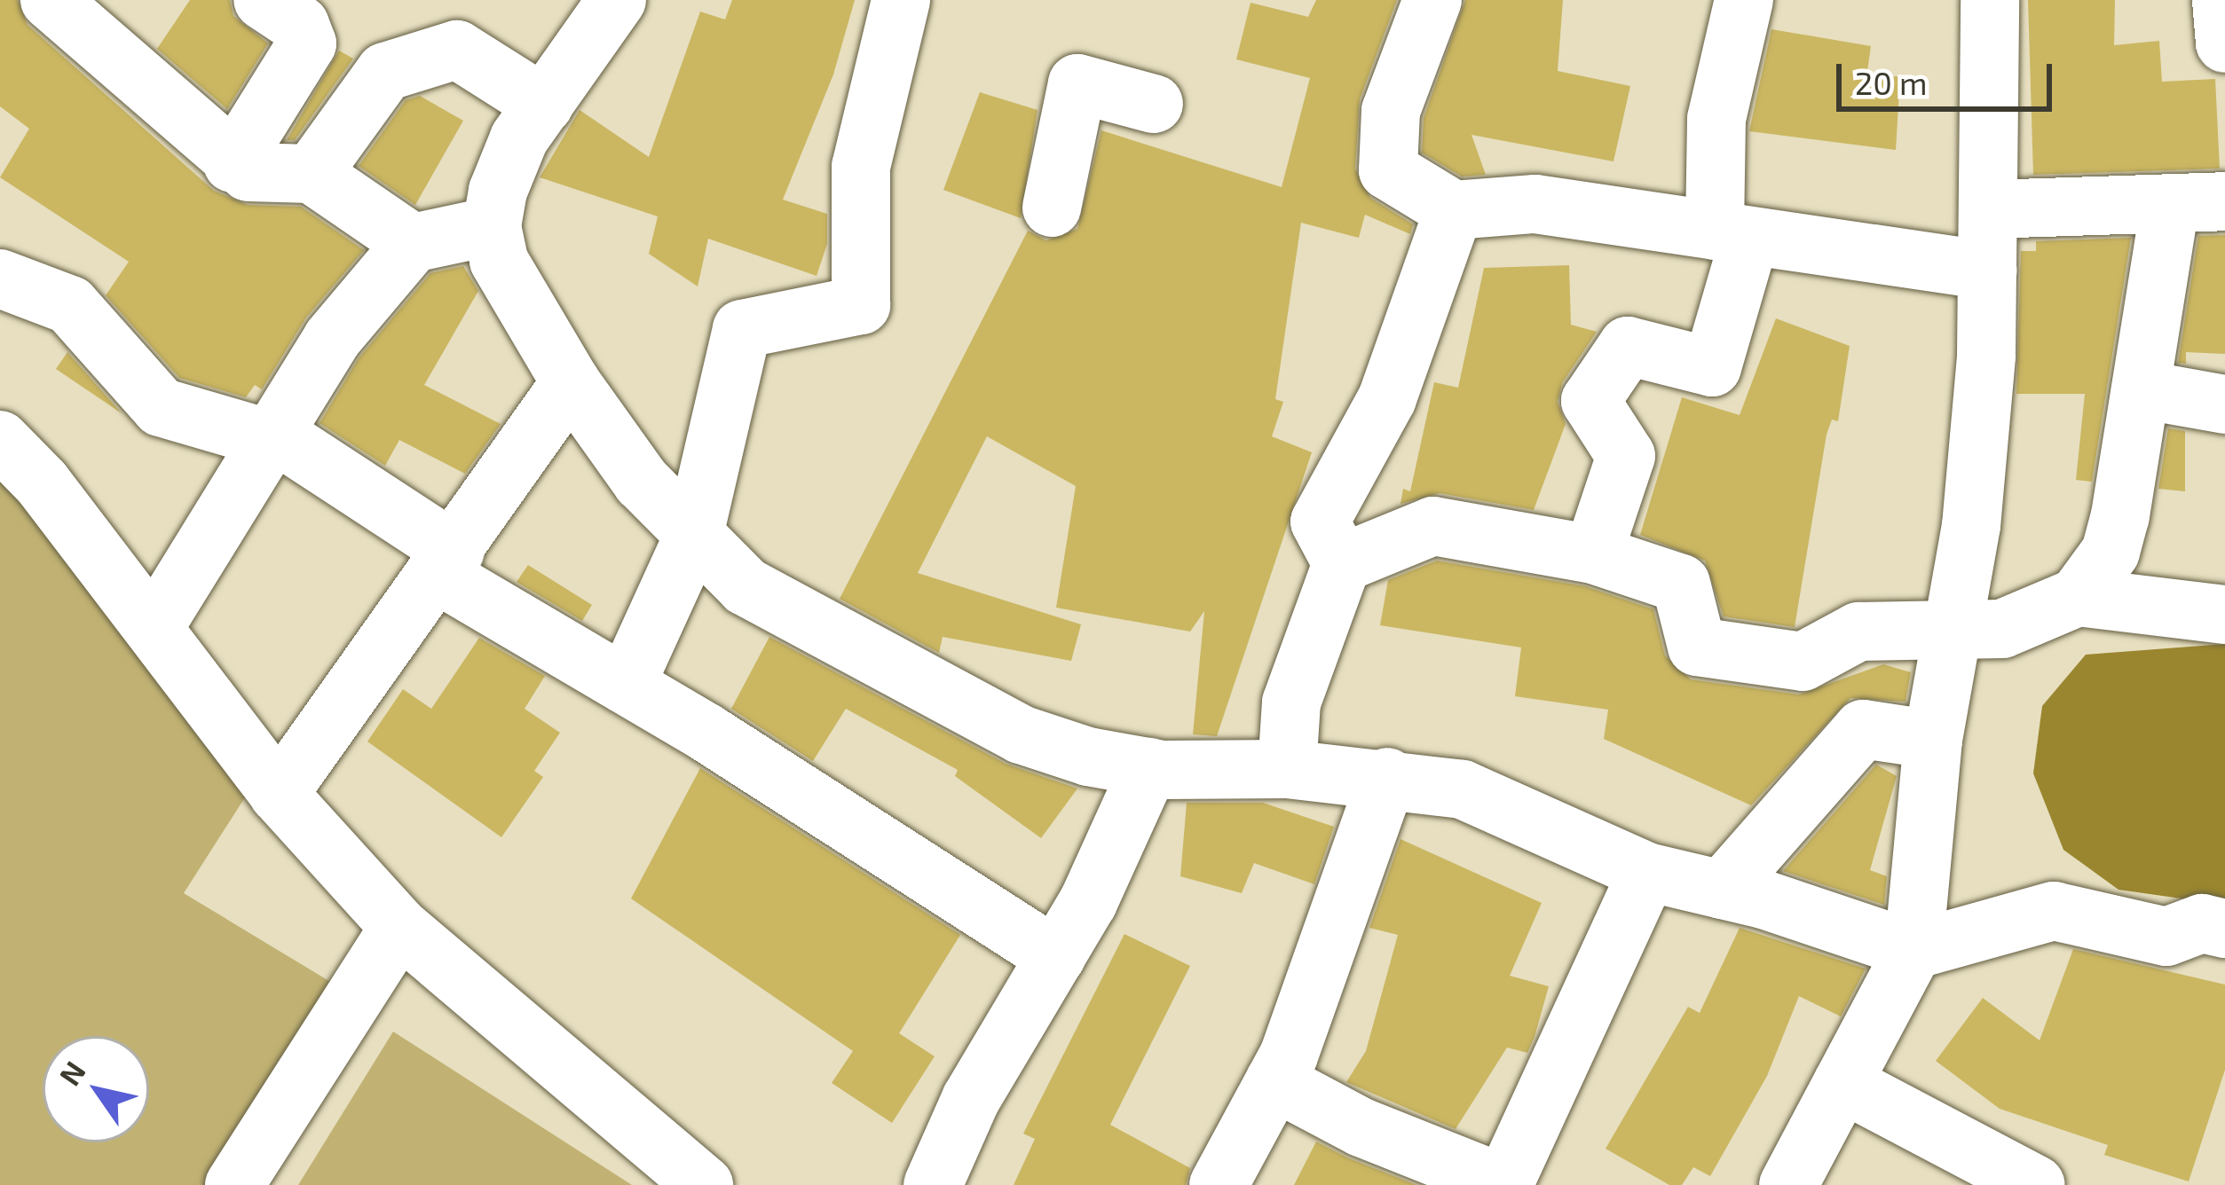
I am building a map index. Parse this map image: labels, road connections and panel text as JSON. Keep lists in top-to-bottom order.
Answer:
{
  "scale_bar": "20 m",
  "north": "top left"
}
